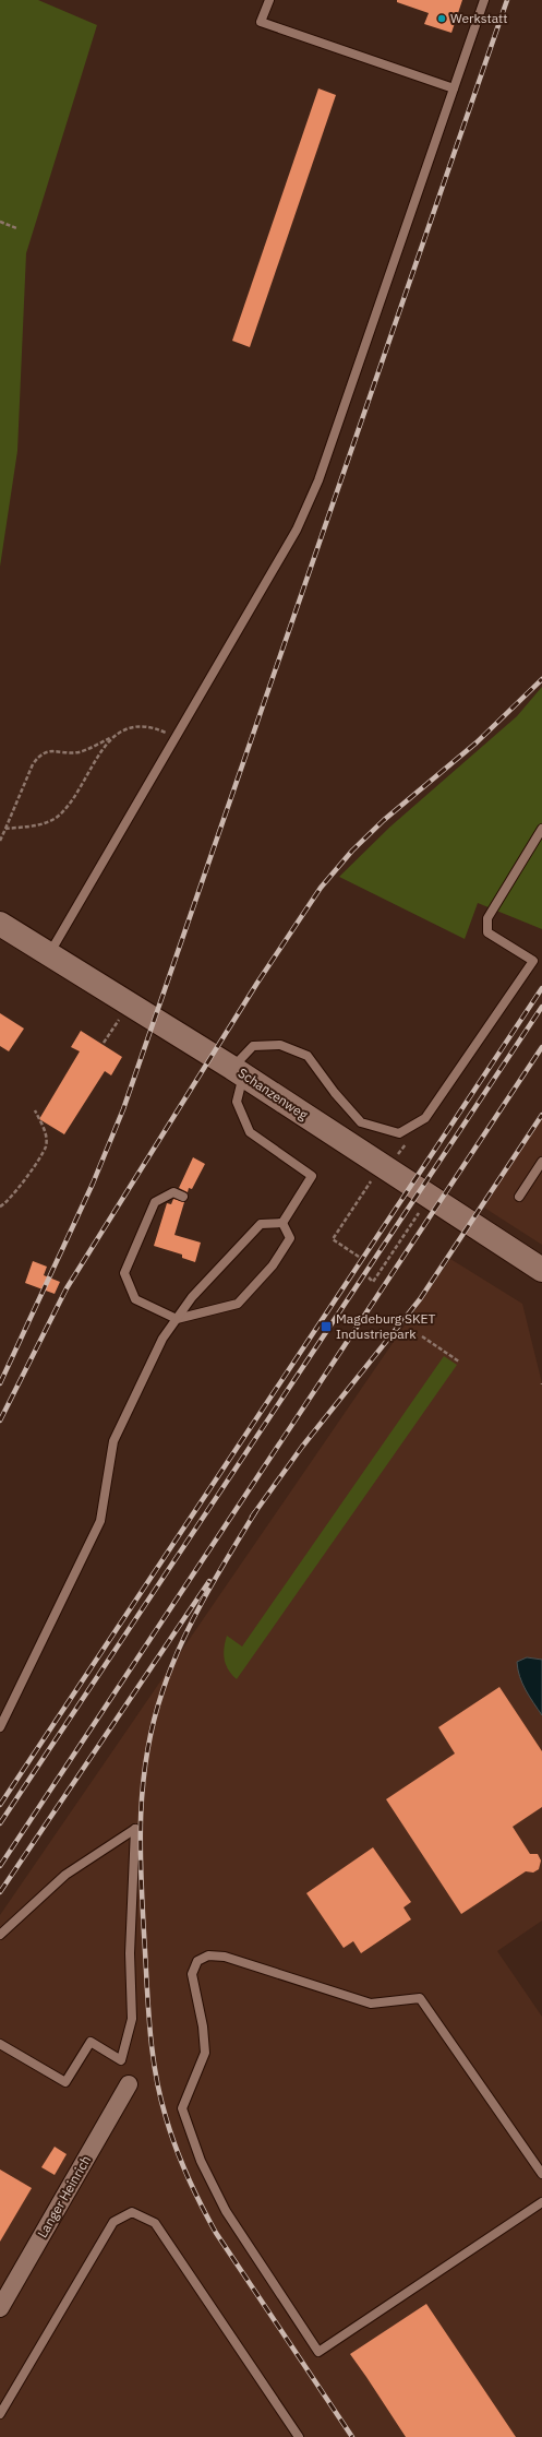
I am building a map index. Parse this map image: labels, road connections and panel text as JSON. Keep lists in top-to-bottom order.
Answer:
{
  "streets": {
    "main road": ["Schanzenweg"],
    "street": ["Langer Heinrich"]
  },
  "places": {
    "other": ["Werkstatt"],
    "transit": ["Magdeburg SKET Industriepark"]
  }
}
